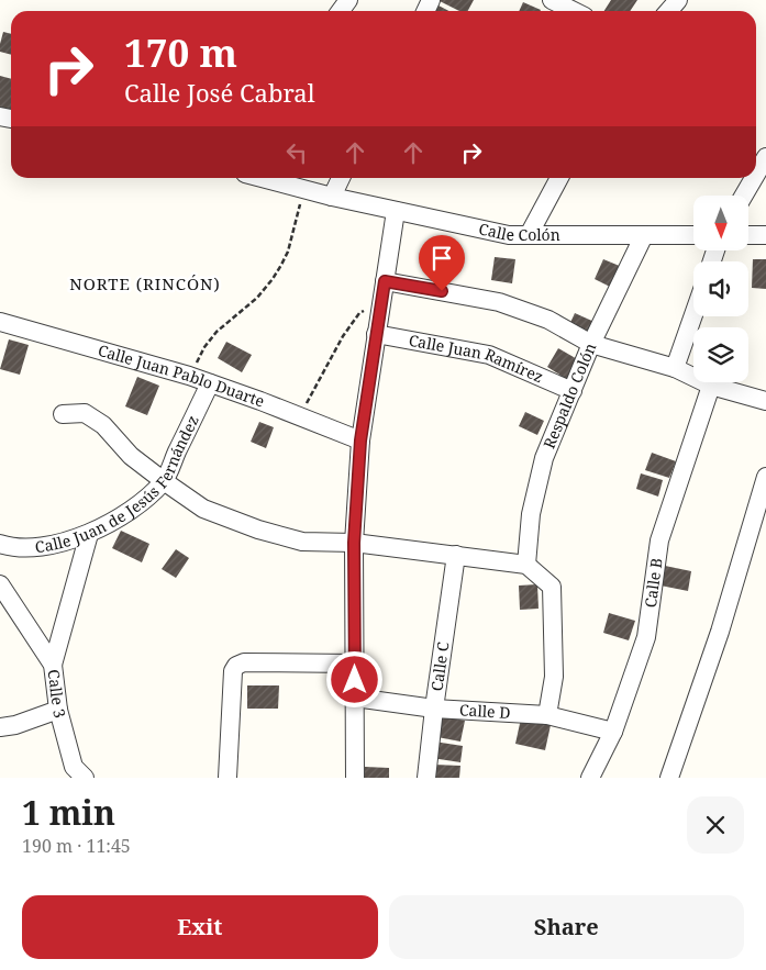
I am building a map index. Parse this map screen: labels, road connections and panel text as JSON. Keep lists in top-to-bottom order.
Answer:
{
  "streets": {
    "street": [
      "Calle Colón",
      "Calle Juan Ramírez",
      "Calle Juan Pablo Duarte",
      "Respaldo Colón",
      "Calle Juan de Jesús Fernández",
      "Calle B",
      "Calle C",
      "Calle 3",
      "Calle D"
    ]
  },
  "crossings": [
    ["Calle Colón", "Respaldo Colón"],
    ["Calle Juan Ramírez", "Respaldo Colón"],
    ["Calle Juan Pablo Duarte", "Calle Juan de Jesús Fernández"],
    ["Calle B", "Calle D"],
    ["Calle C", "Calle D"]
  ],
  "districts": ["NORTE (RINCÓN)"],
  "north": "bottom",
  "page": {
    "turn": ["170 m", "Calle José Cabral"],
    "heading": ["1 min", "190 m · 11:45"],
    "buttons": ["Exit", "Share"]
  }
}
